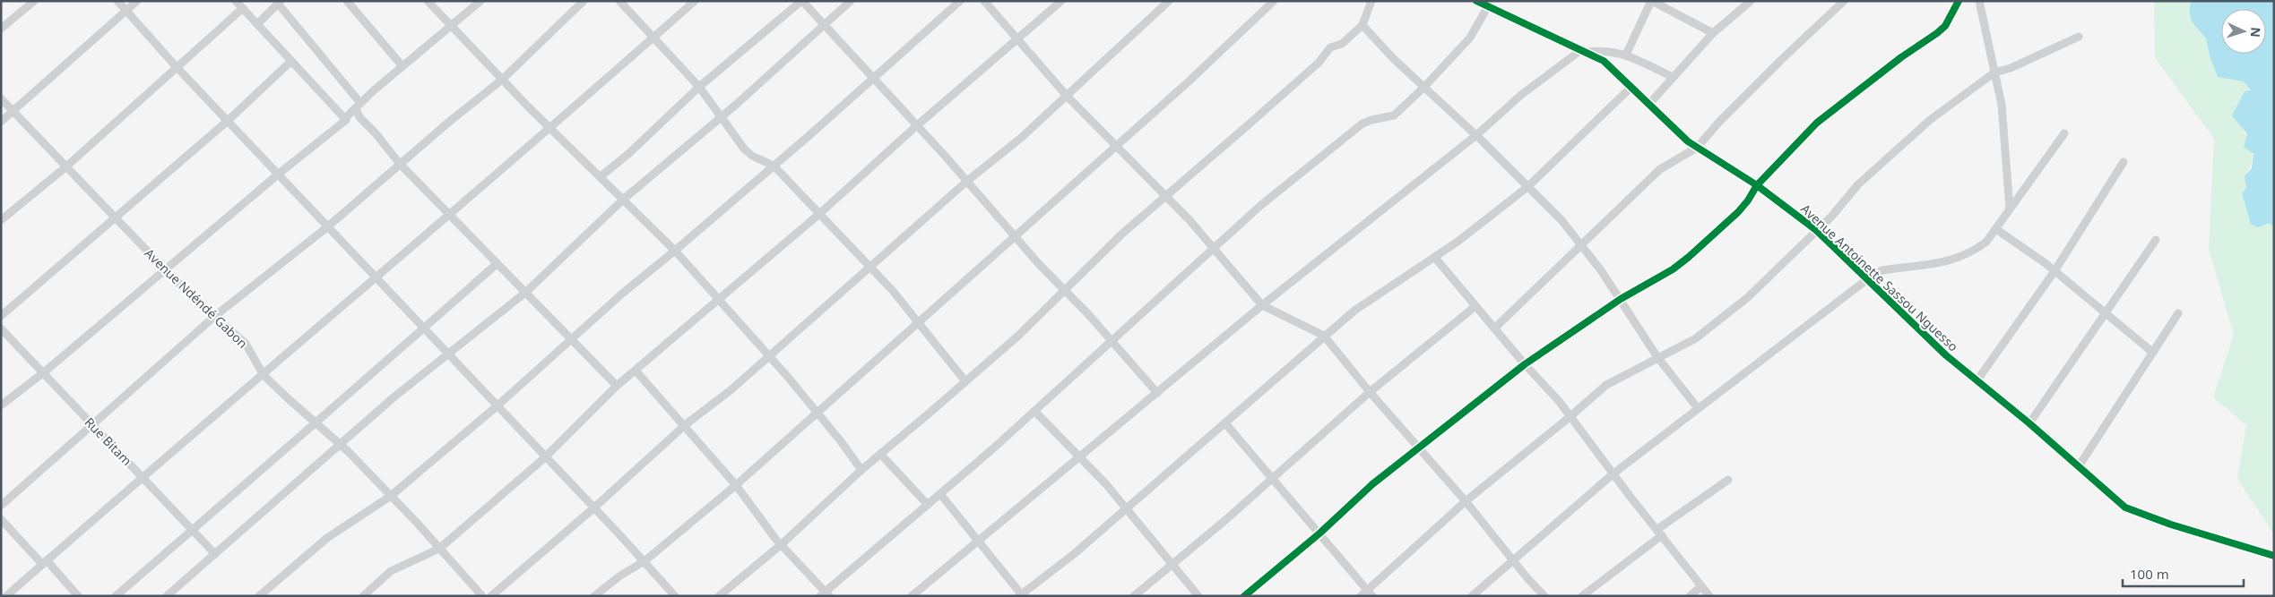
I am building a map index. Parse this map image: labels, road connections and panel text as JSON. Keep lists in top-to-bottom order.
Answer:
{
  "streets": {
    "street": ["Avenue Antoinette Sassou Nguesso", "Avenue Ndéndé Gabon", "Rue Bitam"]
  },
  "scale_bar": "100 m",
  "north": "right"
}
